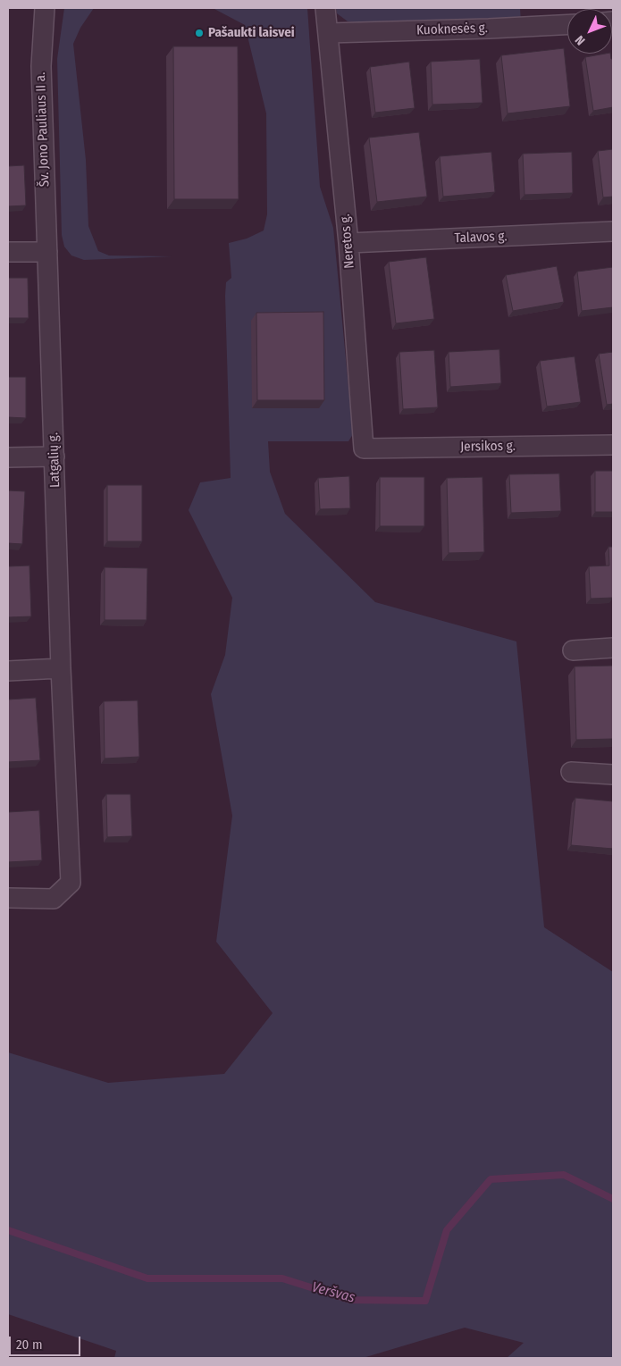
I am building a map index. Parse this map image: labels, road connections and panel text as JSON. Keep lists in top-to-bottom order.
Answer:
{
  "streets": {
    "street": [
      "Kuoknesės g.",
      "Šv. Jono Pauliaus II a.",
      "Talavos g.",
      "Neretos g.",
      "Jersikos g.",
      "Latgalių g."
    ]
  },
  "crossings": [
    ["Kuoknesės g.", "Neretos g."],
    ["Šv. Jono Pauliaus II a.", "Latgalių g."],
    ["Talavos g.", "Neretos g."],
    ["Neretos g.", "Jersikos g."]
  ],
  "water": ["Veršvas"],
  "places": ["Pašaukti laisvei"],
  "scale_bar": "20 m",
  "north": "bottom left"
}
